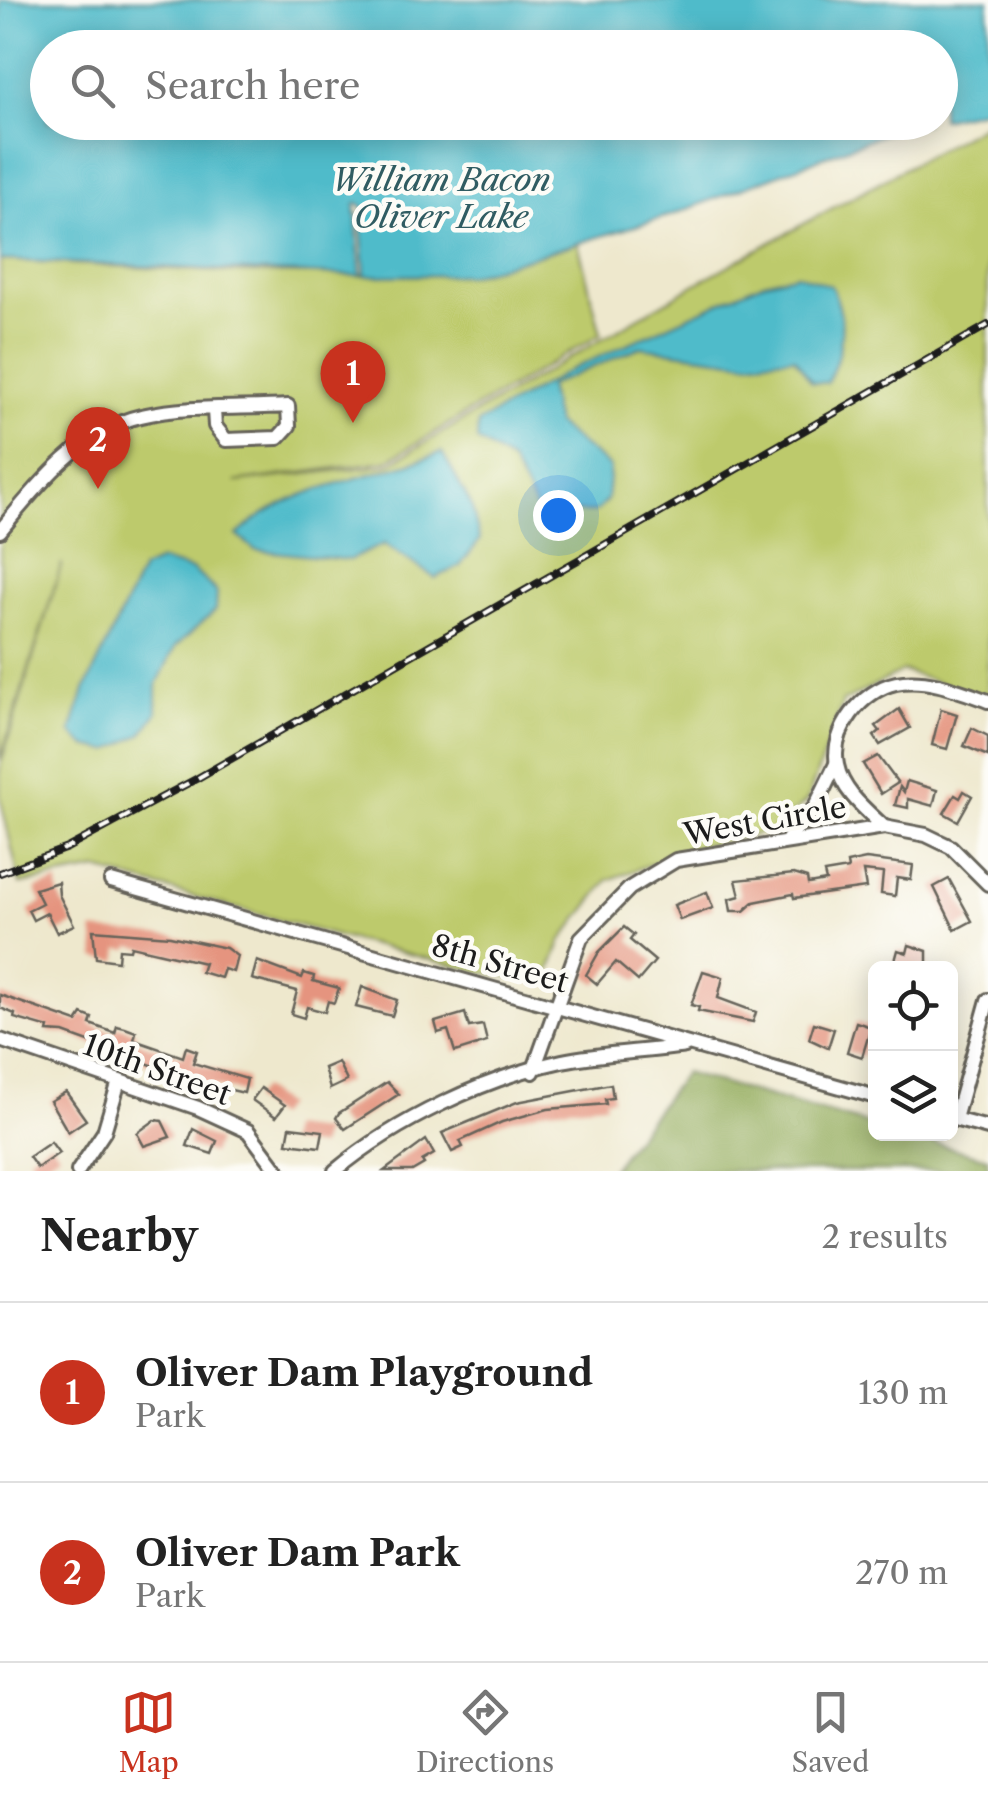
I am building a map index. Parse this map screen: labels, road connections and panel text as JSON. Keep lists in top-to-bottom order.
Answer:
{
  "streets": {
    "street": ["West Circle", "8th Street", "10th Street"]
  },
  "crossings": [
    ["West Circle", "8th Street"]
  ],
  "water": ["William Bacon Oliver Lake"],
  "page": {
    "search": "Search here",
    "pins": ["1", "2"],
    "heading": ["Nearby", "2 results"],
    "list": [
      {
        "mark": "1",
        "name": "Oliver Dam Playground",
        "note": "Park",
        "value": "130 m"
      },
      {
        "mark": "2",
        "name": "Oliver Dam Park",
        "note": "Park",
        "value": "270 m"
      }
    ],
    "nav": ["Map", "Directions", "Saved"]
  }
}
